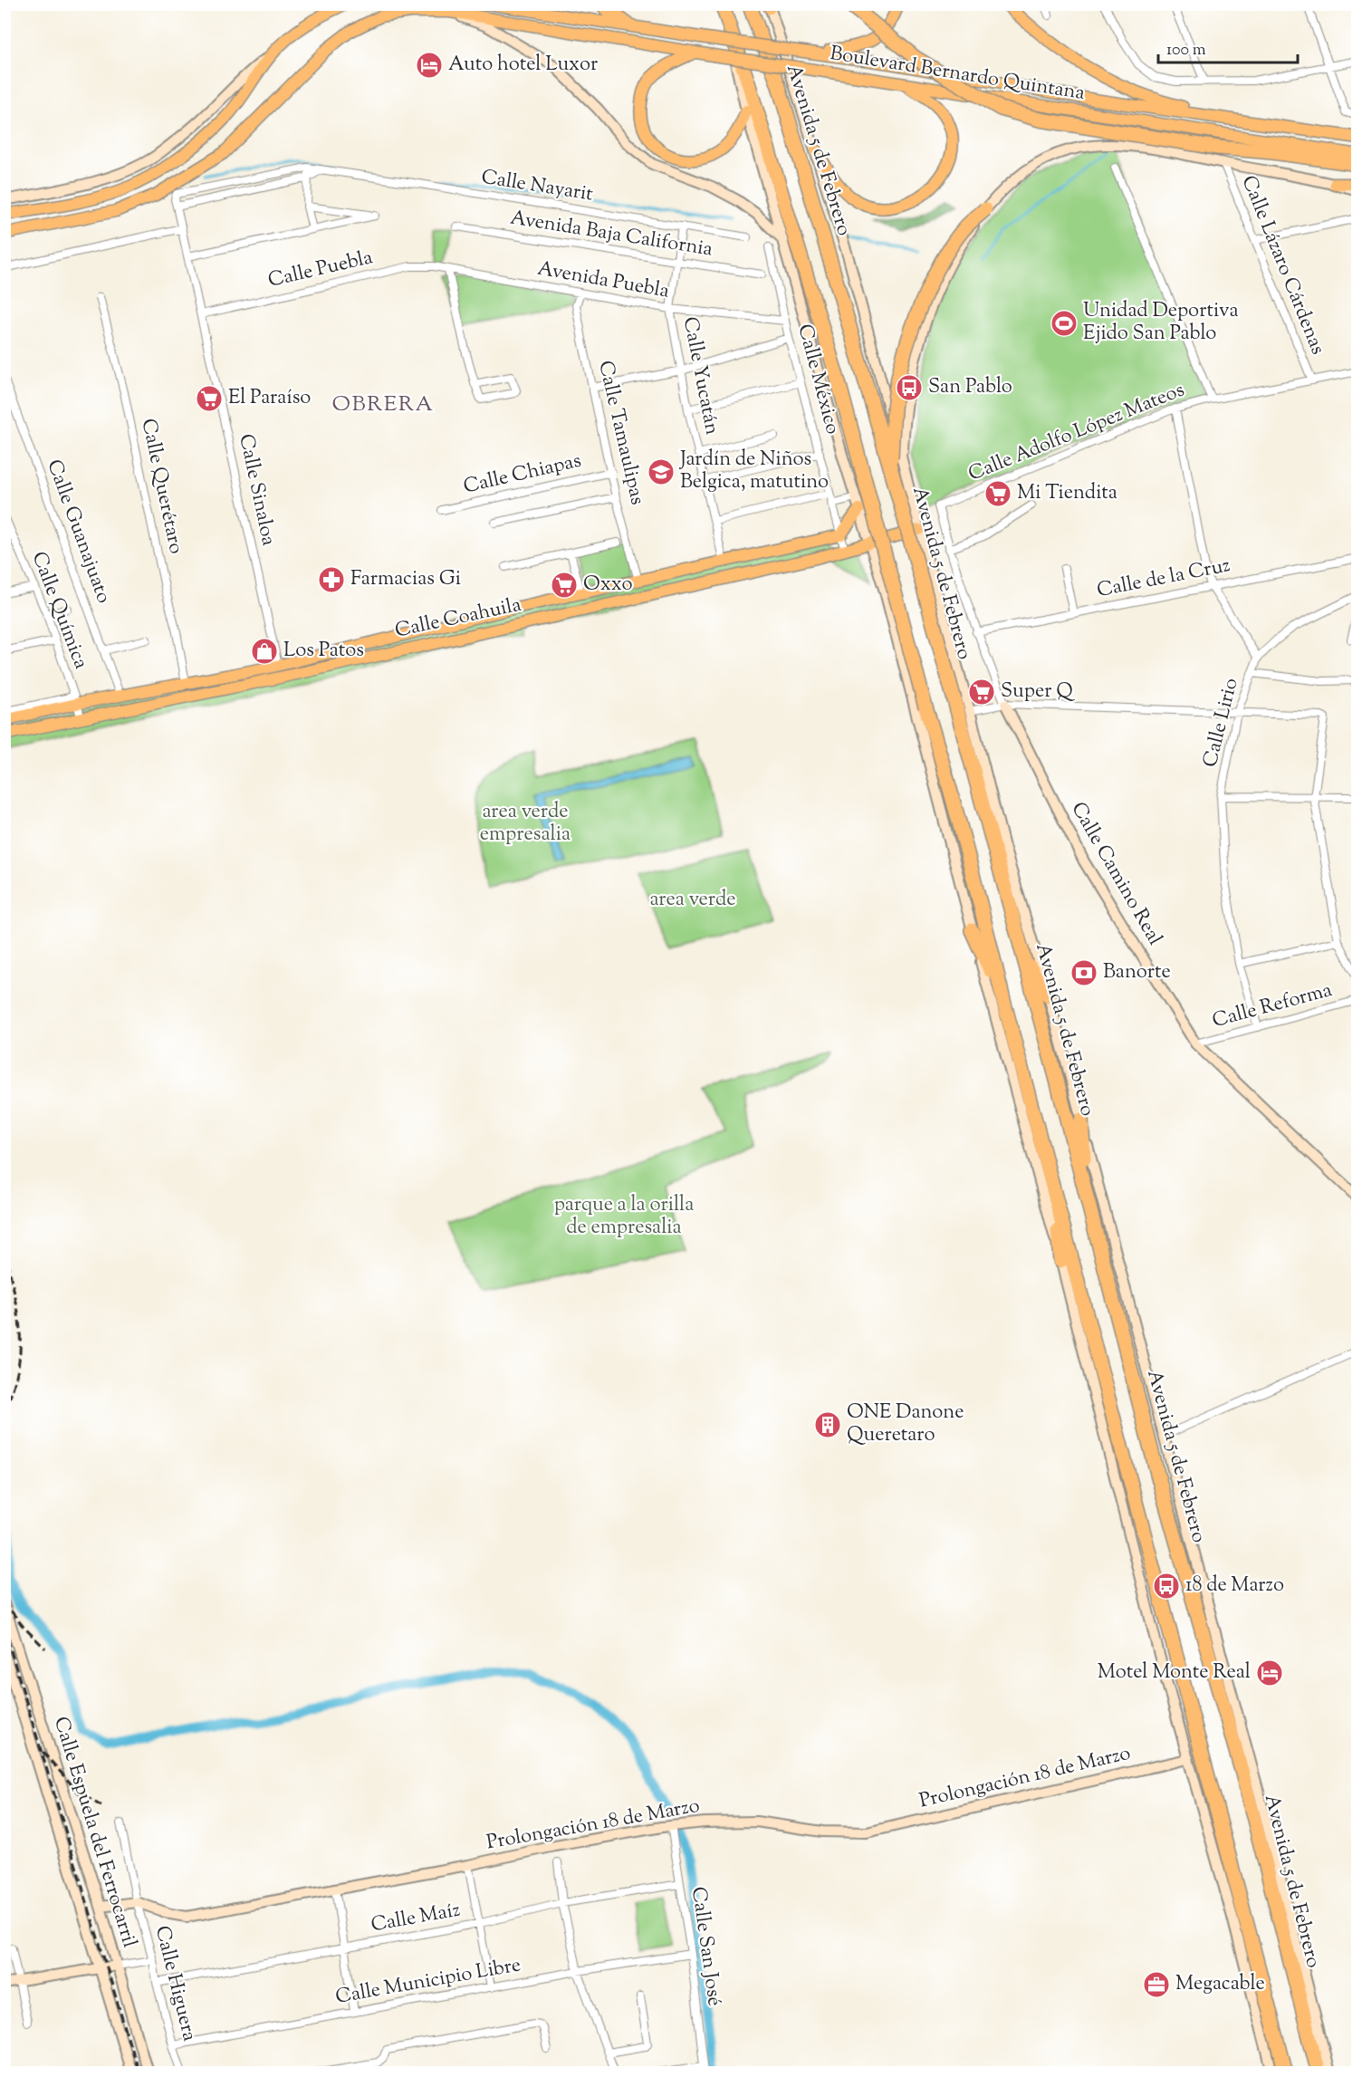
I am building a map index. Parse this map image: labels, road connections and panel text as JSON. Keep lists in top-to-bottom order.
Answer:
{
  "streets": {
    "highway": ["Avenida 5 de Febrero"],
    "main road": [
      "Boulevard Bernardo Quintana",
      "Calle Coahuila",
      "Calle Camino Real",
      "Prolongación 18 de Marzo",
      "Calle Espuela del Ferrocarril"
    ],
    "street": [
      "Calle Nayarit",
      "Avenida Baja California",
      "Calle Lázaro Cárdenas",
      "Calle Puebla",
      "Avenida Puebla",
      "Calle Yucatán",
      "Calle México",
      "Calle Tamaulipas",
      "Calle Adolfo López Mateos",
      "Calle Chiapas",
      "Calle Querétaro",
      "Calle Sinaloa",
      "Calle Guanajuato",
      "Calle de la Cruz",
      "Calle Química",
      "Calle Lirio",
      "Calle Reforma",
      "Calle Maíz",
      "Calle San José",
      "Calle Municipio Libre",
      "Calle Higuera"
    ]
  },
  "crossings": [
    ["Avenida 5 de Febrero", "Calle Coahuila"],
    ["Calle Nayarit", "Calle Yucatán"],
    ["Calle Nayarit", "Calle Sinaloa"],
    ["Avenida Baja California", "Calle Yucatán"],
    ["Calle Lázaro Cárdenas", "Calle Adolfo López Mateos"],
    ["Calle Puebla", "Avenida Puebla"],
    ["Calle Puebla", "Calle Sinaloa"],
    ["Avenida Puebla", "Calle Yucatán"],
    ["Avenida Puebla", "Calle México"],
    ["Avenida Puebla", "Calle Tamaulipas"],
    ["Calle Yucatán", "Calle Coahuila"],
    ["Calle México", "Calle Coahuila"],
    ["Calle Tamaulipas", "Calle Chiapas"],
    ["Calle Tamaulipas", "Calle Coahuila"],
    ["Calle Adolfo López Mateos", "Calle Lirio"],
    ["Calle Adolfo López Mateos", "Calle Camino Real"],
    ["Calle Querétaro", "Calle Coahuila"],
    ["Calle Sinaloa", "Calle Coahuila"],
    ["Calle Guanajuato", "Calle Coahuila"],
    ["Calle de la Cruz", "Calle Lirio"],
    ["Calle de la Cruz", "Calle Camino Real"],
    ["Calle Química", "Calle Coahuila"],
    ["Calle Lirio", "Calle Reforma"],
    ["Calle Camino Real", "Calle Reforma"],
    ["Prolongación 18 de Marzo", "Calle Espuela del Ferrocarril"],
    ["Prolongación 18 de Marzo", "Calle San José"],
    ["Prolongación 18 de Marzo", "Calle Higuera"],
    ["Calle Maíz", "Calle San José"],
    ["Calle Maíz", "Calle Higuera"],
    ["Calle San José", "Calle Municipio Libre"],
    ["Calle Municipio Libre", "Calle Higuera"]
  ],
  "districts": ["OBRERA"],
  "parks": ["area verde empresalia", "area verde", "parque a la orilla de empresalia"],
  "places": {
    "hotel": ["Auto hotel Luxor", "Motel Monte Real"],
    "sports": ["Unidad Deportiva Ejido San Pablo"],
    "bus stop": ["San Pablo", "18 de Marzo"],
    "supermarket": [
      "El Paraíso",
      "Mi Tiendita",
      "Oxxo",
      "Super Q"
    ],
    "school or university": ["Jardín de Niños Belgica, matutino"],
    "pharmacy": ["Farmacias Gi"],
    "shop": ["Los Patos"],
    "bank": ["Banorte"],
    "building": ["ONE Danone Queretaro"],
    "office": ["Megacable"]
  },
  "scale_bar": "100 m"
}
